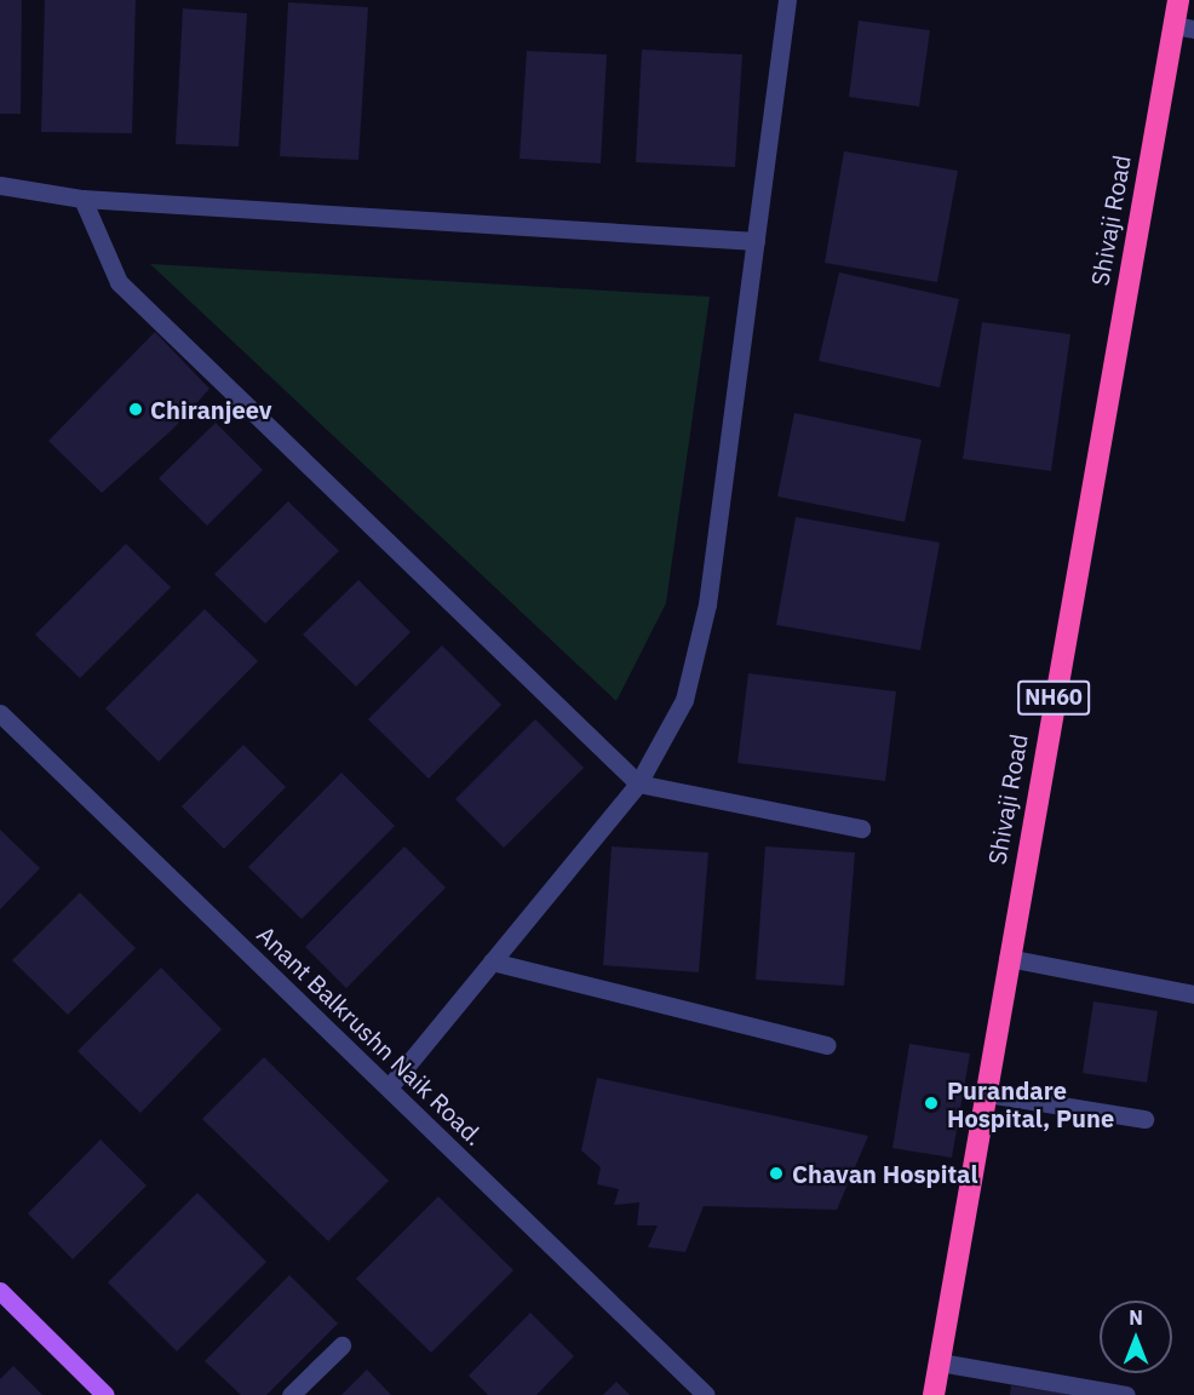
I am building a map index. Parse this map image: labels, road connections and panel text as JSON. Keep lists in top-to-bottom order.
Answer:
{
  "streets": {
    "highway": ["Shivaji Road", "NH60"],
    "street": ["Anant Balkrushn Naik Road."]
  },
  "places": ["Chiranjeev", "Purandare Hospital, Pune", "Chavan Hospital"],
  "north": "top"
}
